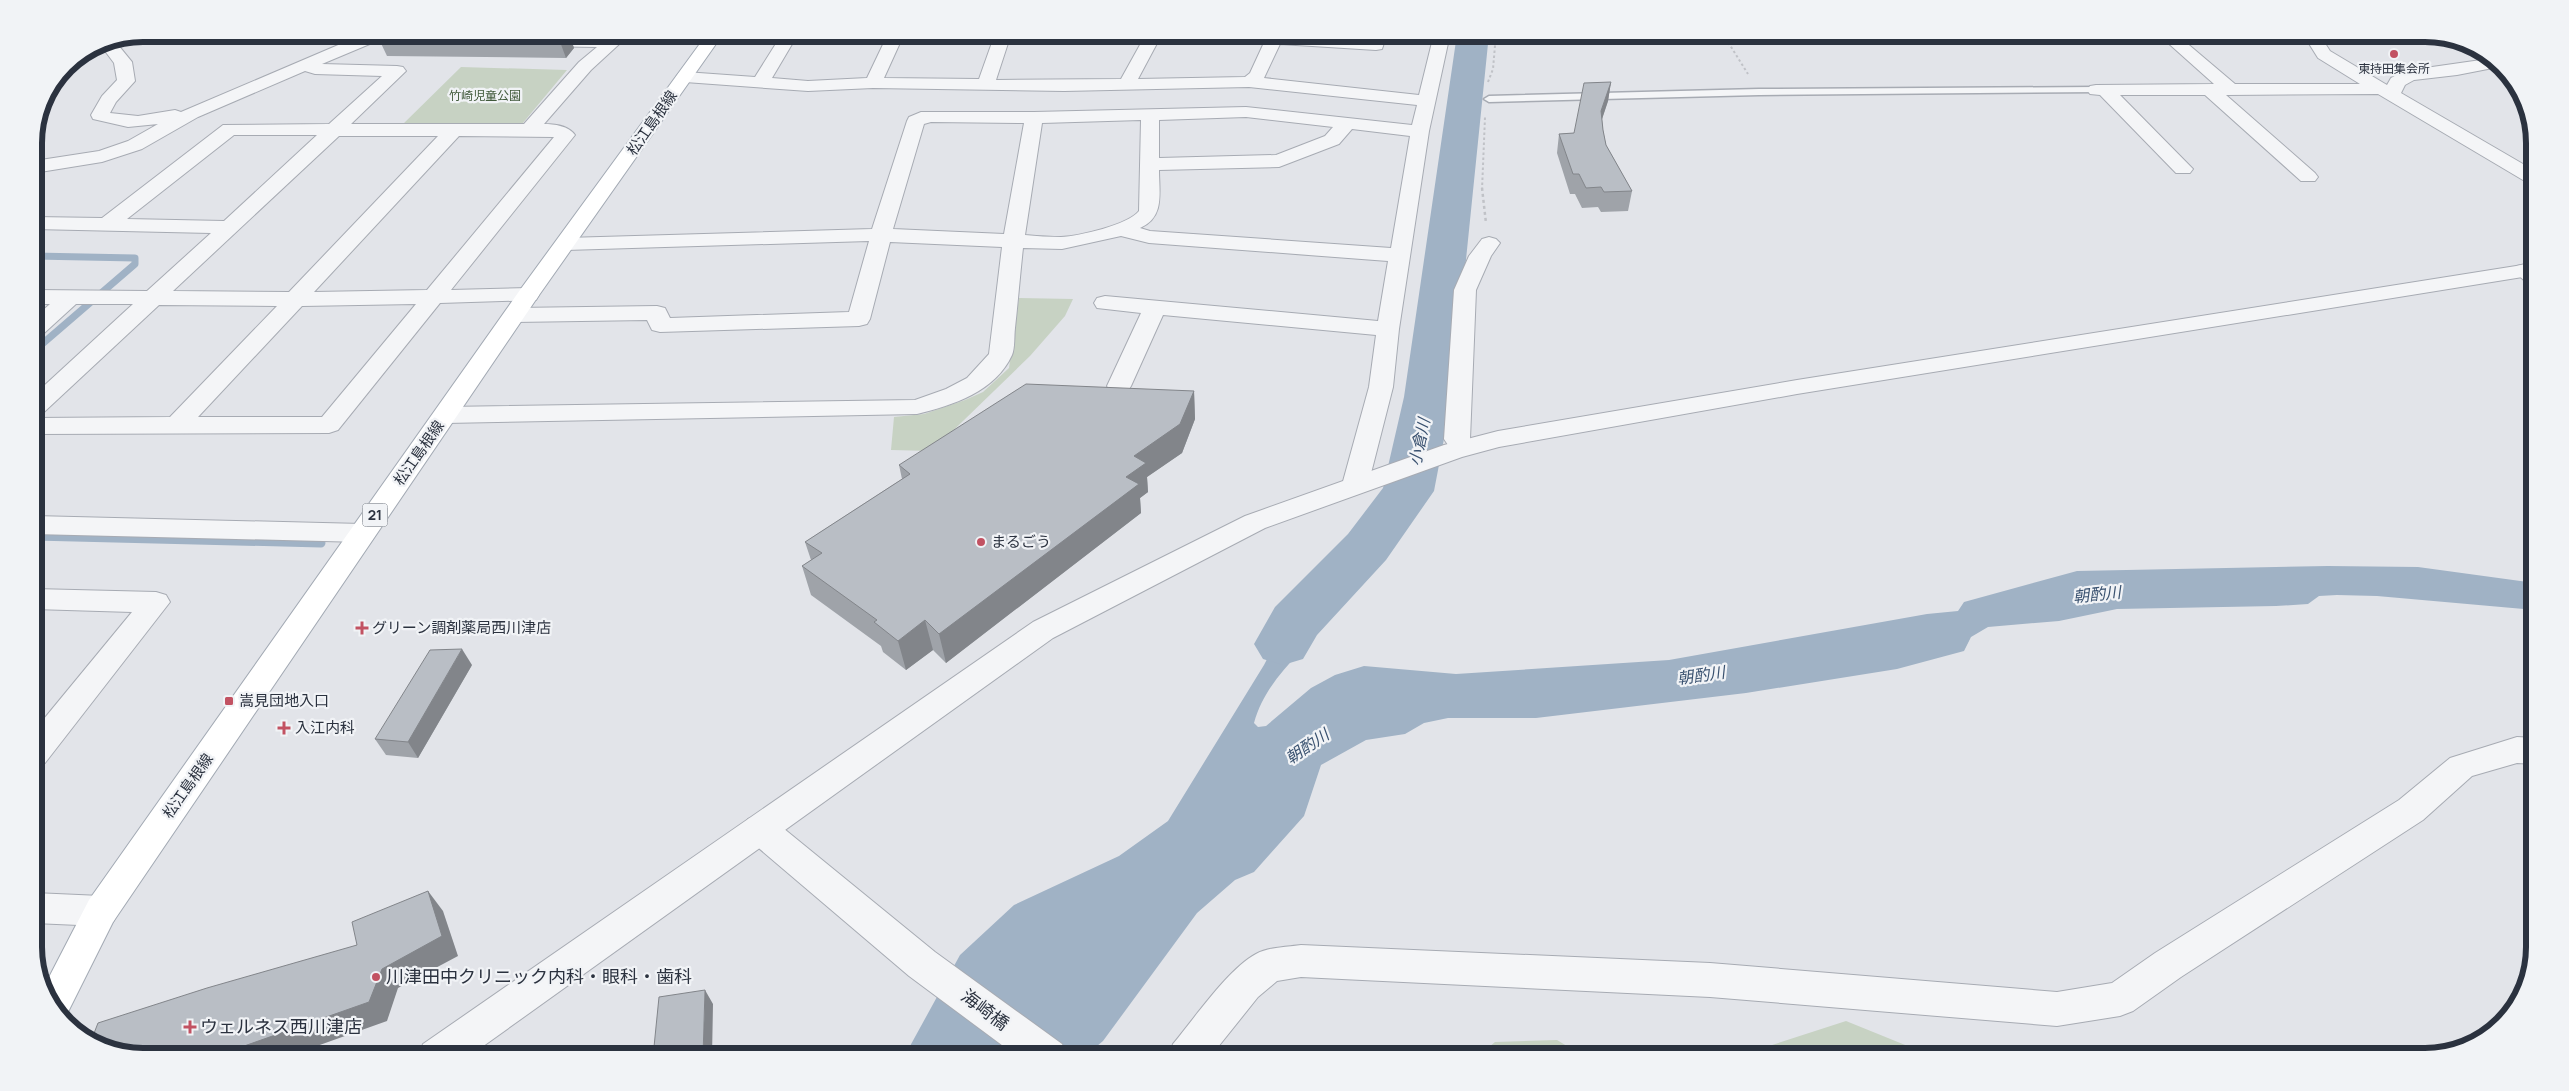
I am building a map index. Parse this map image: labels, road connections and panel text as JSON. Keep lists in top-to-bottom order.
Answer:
{
  "streets": {
    "main road": ["松江島根線", "21"],
    "street": ["海崎橋"]
  },
  "water": ["小倉川", "朝酌川"],
  "parks": ["竹崎児童公園"],
  "places": {
    "other": ["東持田集会所", "まるごう", "川津田中クリニック内科・眼科・歯科"],
    "health": ["グリーン調剤薬局西川津店", "入江内科", "ウェルネス西川津店"],
    "transit": ["嵩見団地入口"]
  }
}
